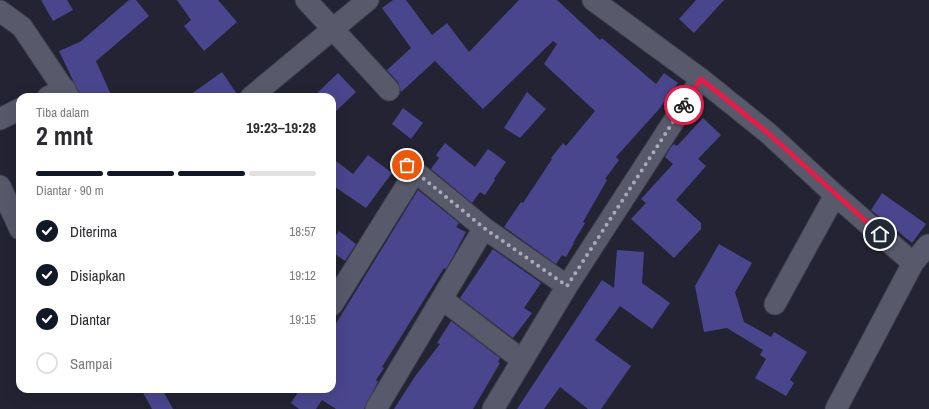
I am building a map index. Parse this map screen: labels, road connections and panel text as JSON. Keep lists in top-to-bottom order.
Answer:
{
  "page": {
    "heading": ["2 mnt", "Tiba dalam", "19:23–19:28"],
    "bar": "Diantar · 90 m",
    "list": [
      ["Diterima", "18:57"],
      ["Disiapkan", "19:12"],
      ["Diantar", "19:15"],
      "Sampai"
    ]
  }
}
